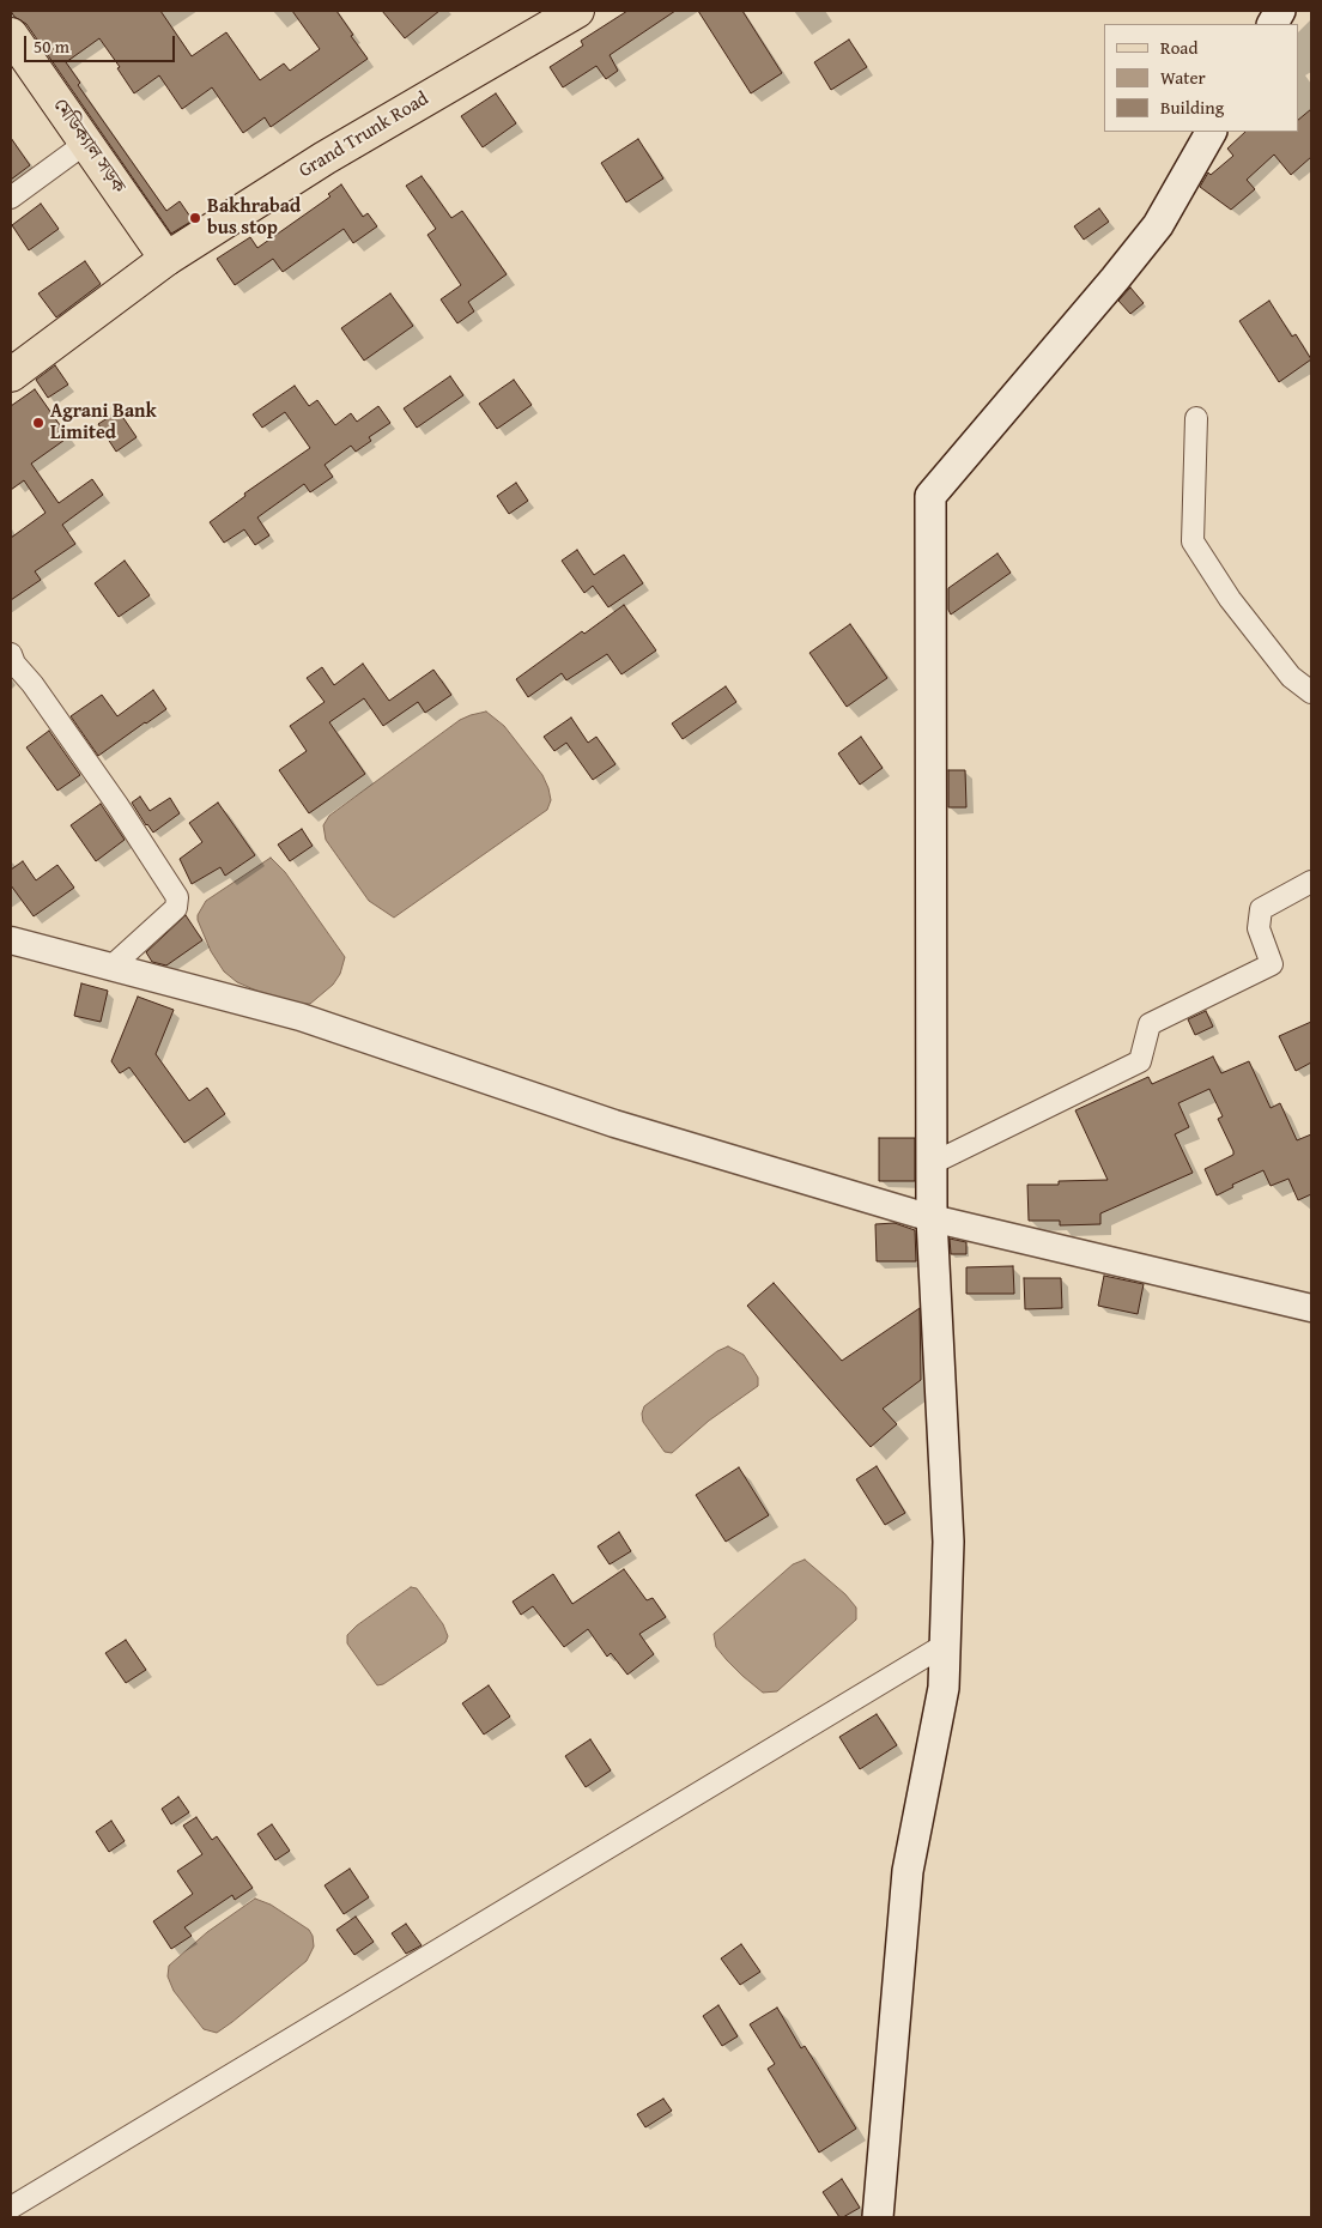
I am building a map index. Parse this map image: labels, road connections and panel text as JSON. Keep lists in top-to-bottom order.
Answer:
{
  "streets": {
    "main road": ["Grand Trunk Road", "মেডিক্যাল সড়ক"]
  },
  "crossings": [
    ["Grand Trunk Road", "মেডিক্যাল সড়ক"]
  ],
  "places": ["Bakhrabad bus stop", "Agrani Bank Limited"],
  "legend": ["Road", "Water", "Building"],
  "scale_bar": "50 m"
}
